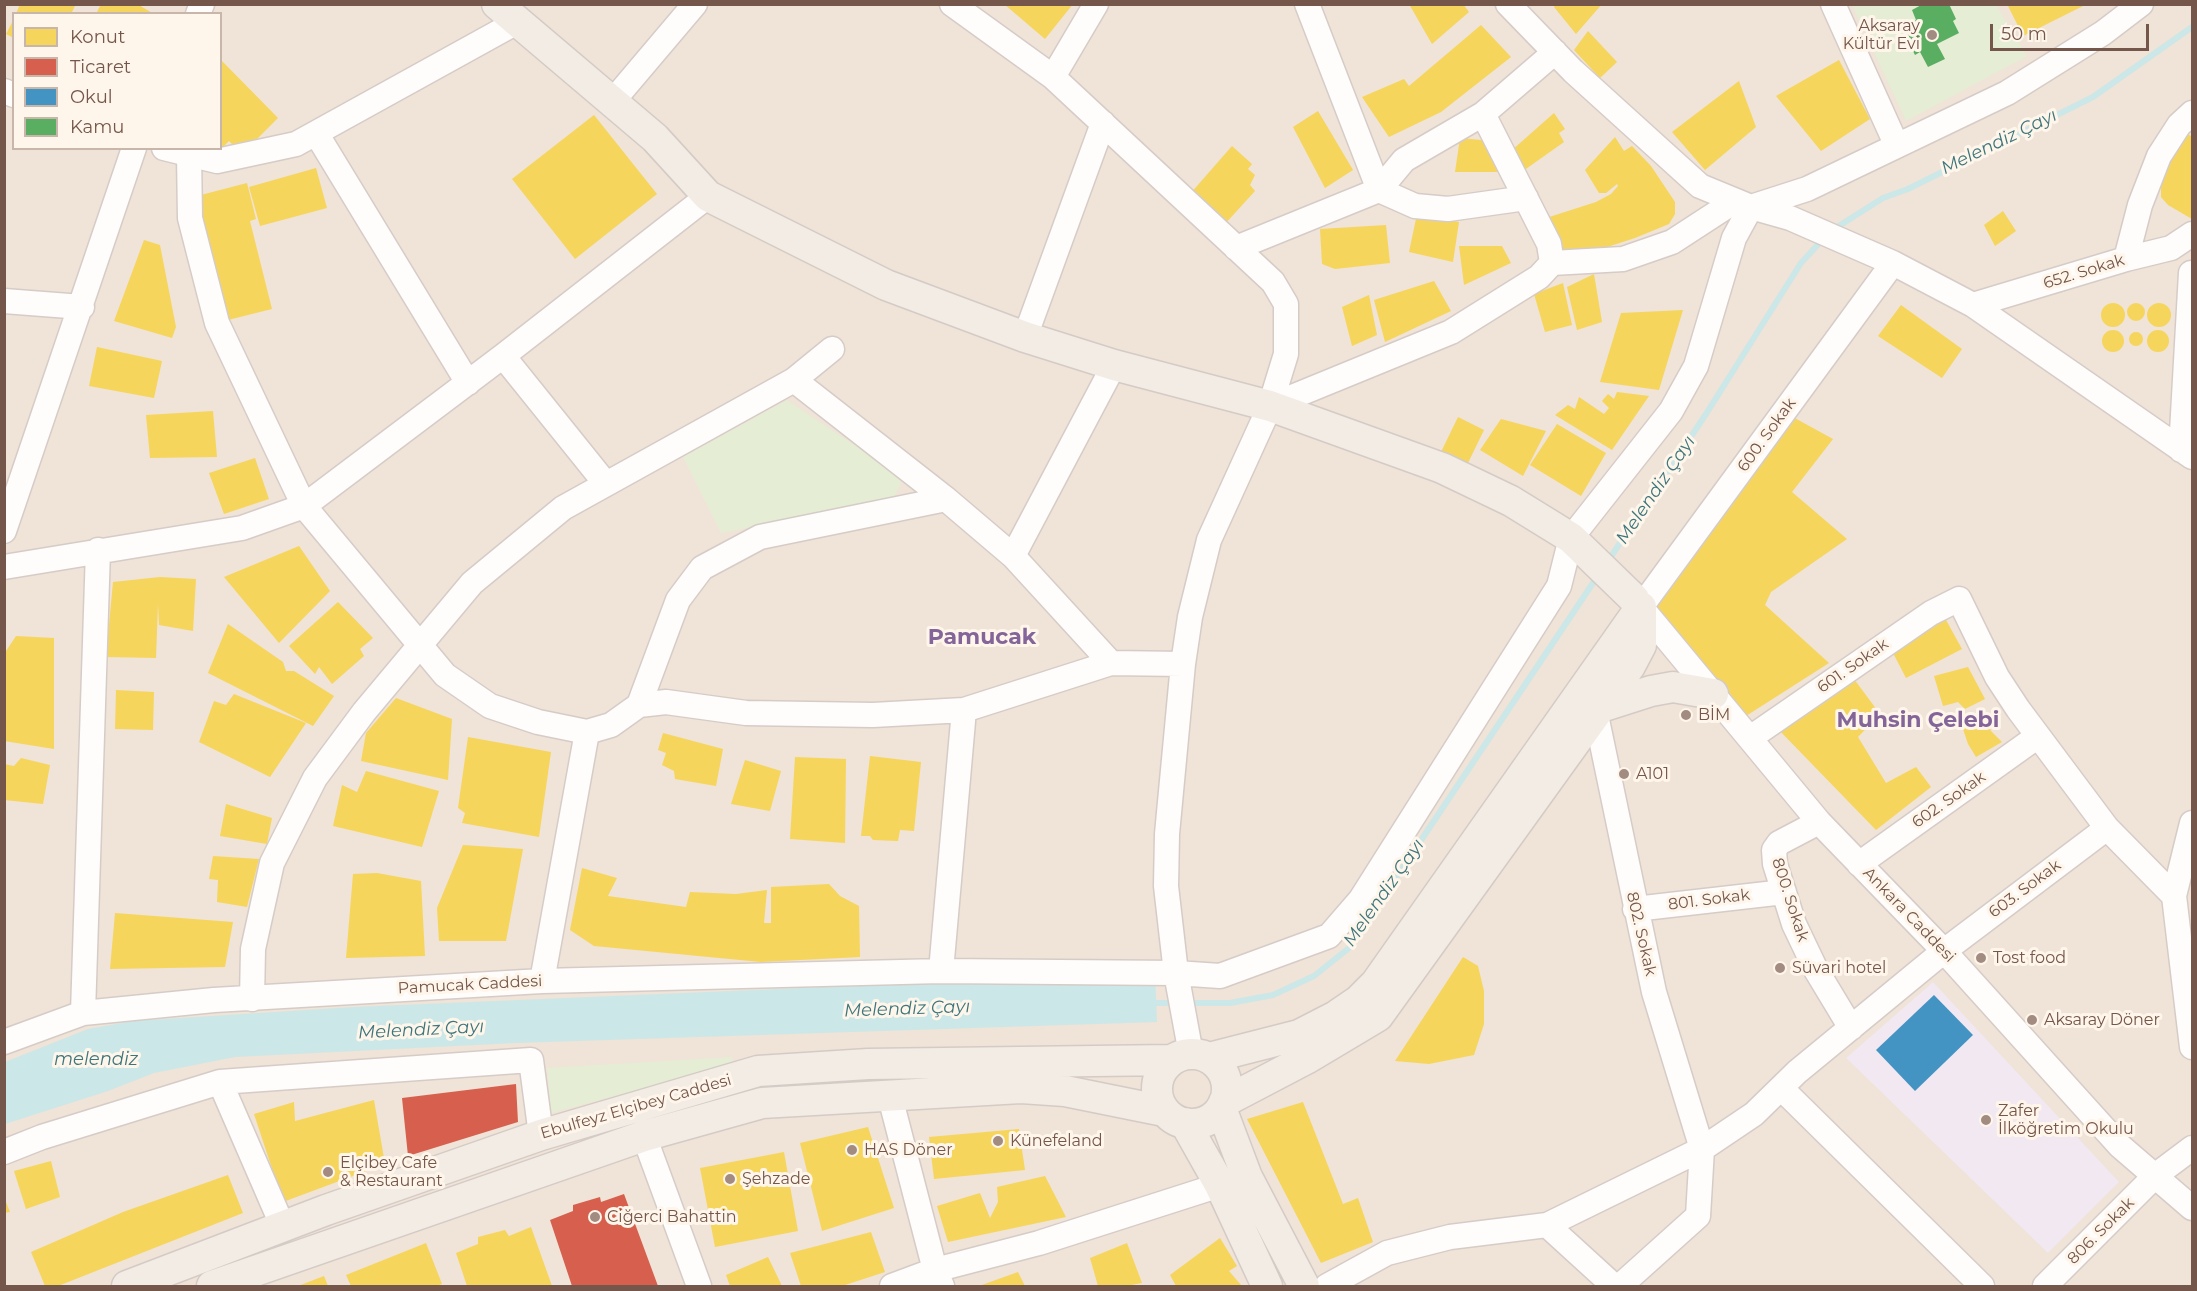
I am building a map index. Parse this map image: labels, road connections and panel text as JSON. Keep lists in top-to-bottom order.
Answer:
{
  "streets": {
    "main road": ["Ebulfeyz Elçibey Caddesi"],
    "street": [
      "652. Sokak",
      "600. Sokak",
      "601. Sokak",
      "602. Sokak",
      "603. Sokak",
      "801. Sokak",
      "800. Sokak",
      "Ankara Caddesi",
      "802. Sokak",
      "Pamucak Caddesi",
      "806. Sokak"
    ]
  },
  "crossings": [
    ["600. Sokak", "Ankara Caddesi"],
    ["600. Sokak", "Ebulfeyz Elçibey Caddesi"],
    ["601. Sokak", "602. Sokak"],
    ["601. Sokak", "Ankara Caddesi"],
    ["602. Sokak", "Ankara Caddesi"],
    ["603. Sokak", "800. Sokak"],
    ["603. Sokak", "Ankara Caddesi"],
    ["603. Sokak", "802. Sokak"],
    ["801. Sokak", "800. Sokak"],
    ["801. Sokak", "802. Sokak"],
    ["800. Sokak", "Ankara Caddesi"],
    ["Ankara Caddesi", "Ebulfeyz Elçibey Caddesi"],
    ["Ankara Caddesi", "806. Sokak"]
  ],
  "districts": ["Pamucak", "Muhsin Çelebi"],
  "water": ["Melendiz Çayı", "melendiz"],
  "places": [
    "Aksaray Kültür Evi",
    "BİM",
    "A101",
    "Tost food",
    "Süvari hotel",
    "Aksaray Döner",
    "Zafer İlköğretim Okulu",
    "Künefeland",
    "HAS Döner",
    "Elçibey Cafe & Restaurant",
    "Şehzade",
    "Ciğerci Bahattin"
  ],
  "legend": [
    "Konut",
    "Ticaret",
    "Okul",
    "Kamu"
  ],
  "scale_bar": "50 m"
}
